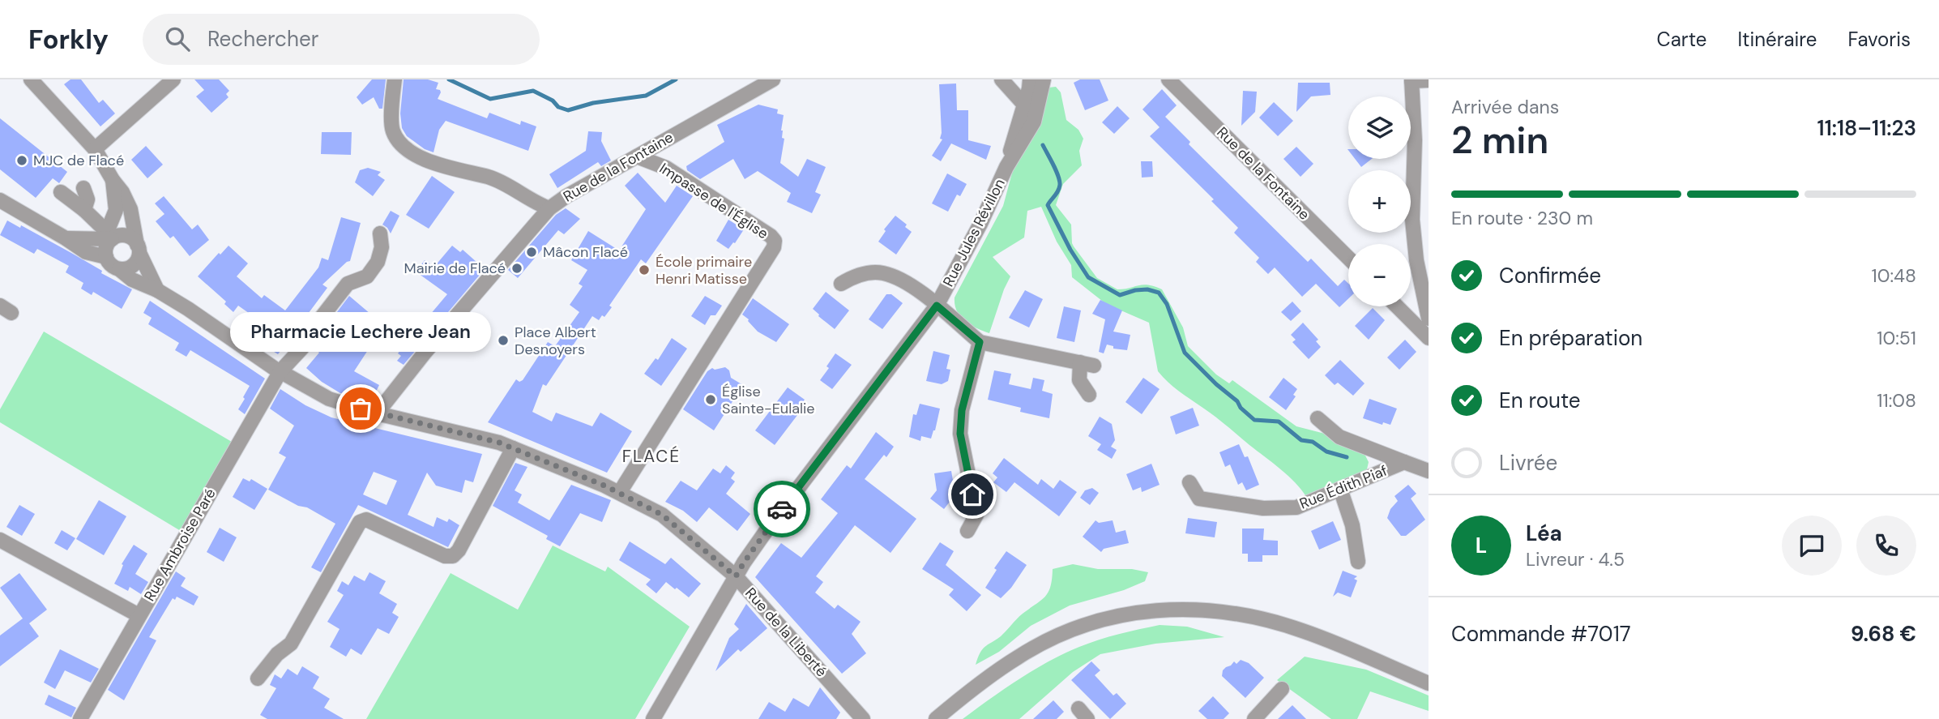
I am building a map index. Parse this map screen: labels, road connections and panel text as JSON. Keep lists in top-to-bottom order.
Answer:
{
  "streets": {
    "street": [
      "Rue de la Fontaine",
      "Impasse de l'Église",
      "Rue Jules Révillon",
      "Rue Édith Piaf",
      "Rue Ambroise Paré",
      "Rue de la Liberté"
    ]
  },
  "crossings": [
    ["Rue de la Fontaine", "Impasse de l'Église"],
    ["Rue de la Fontaine", "Rue de la Liberté"],
    ["Impasse de l'Église", "Rue de la Liberté"],
    ["Rue Jules Révillon", "Rue de la Liberté"],
    ["Rue Ambroise Paré", "Rue de la Liberté"]
  ],
  "districts": ["FLACÉ"],
  "places": [
    "MJC de Flacé",
    "Mâcon Flacé",
    "Mairie de Flacé",
    "École primaire Henri Matisse",
    "Place Albert Desnoyers",
    "Église Sainte-Eulalie",
    "Pharmacie Lechere Jean"
  ],
  "page": {
    "header": "Forkly",
    "search": "Rechercher",
    "nav": ["Carte", "Itinéraire", "Favoris"],
    "heading": ["2 min", "Arrivée dans", "11:18–11:23"],
    "panel": [
      "Léa",
      "Livreur · 4.5",
      "Commande #7017",
      "9.68 €"
    ],
    "map_buttons": ["+", "−"],
    "bar": "En route · 230 m",
    "list": [
      ["Confirmée", "10:48"],
      ["En préparation", "10:51"],
      ["En route", "11:08"],
      "Livrée"
    ],
    "bubble": "Pharmacie Lechere Jean",
    "round": "L"
  }
}
